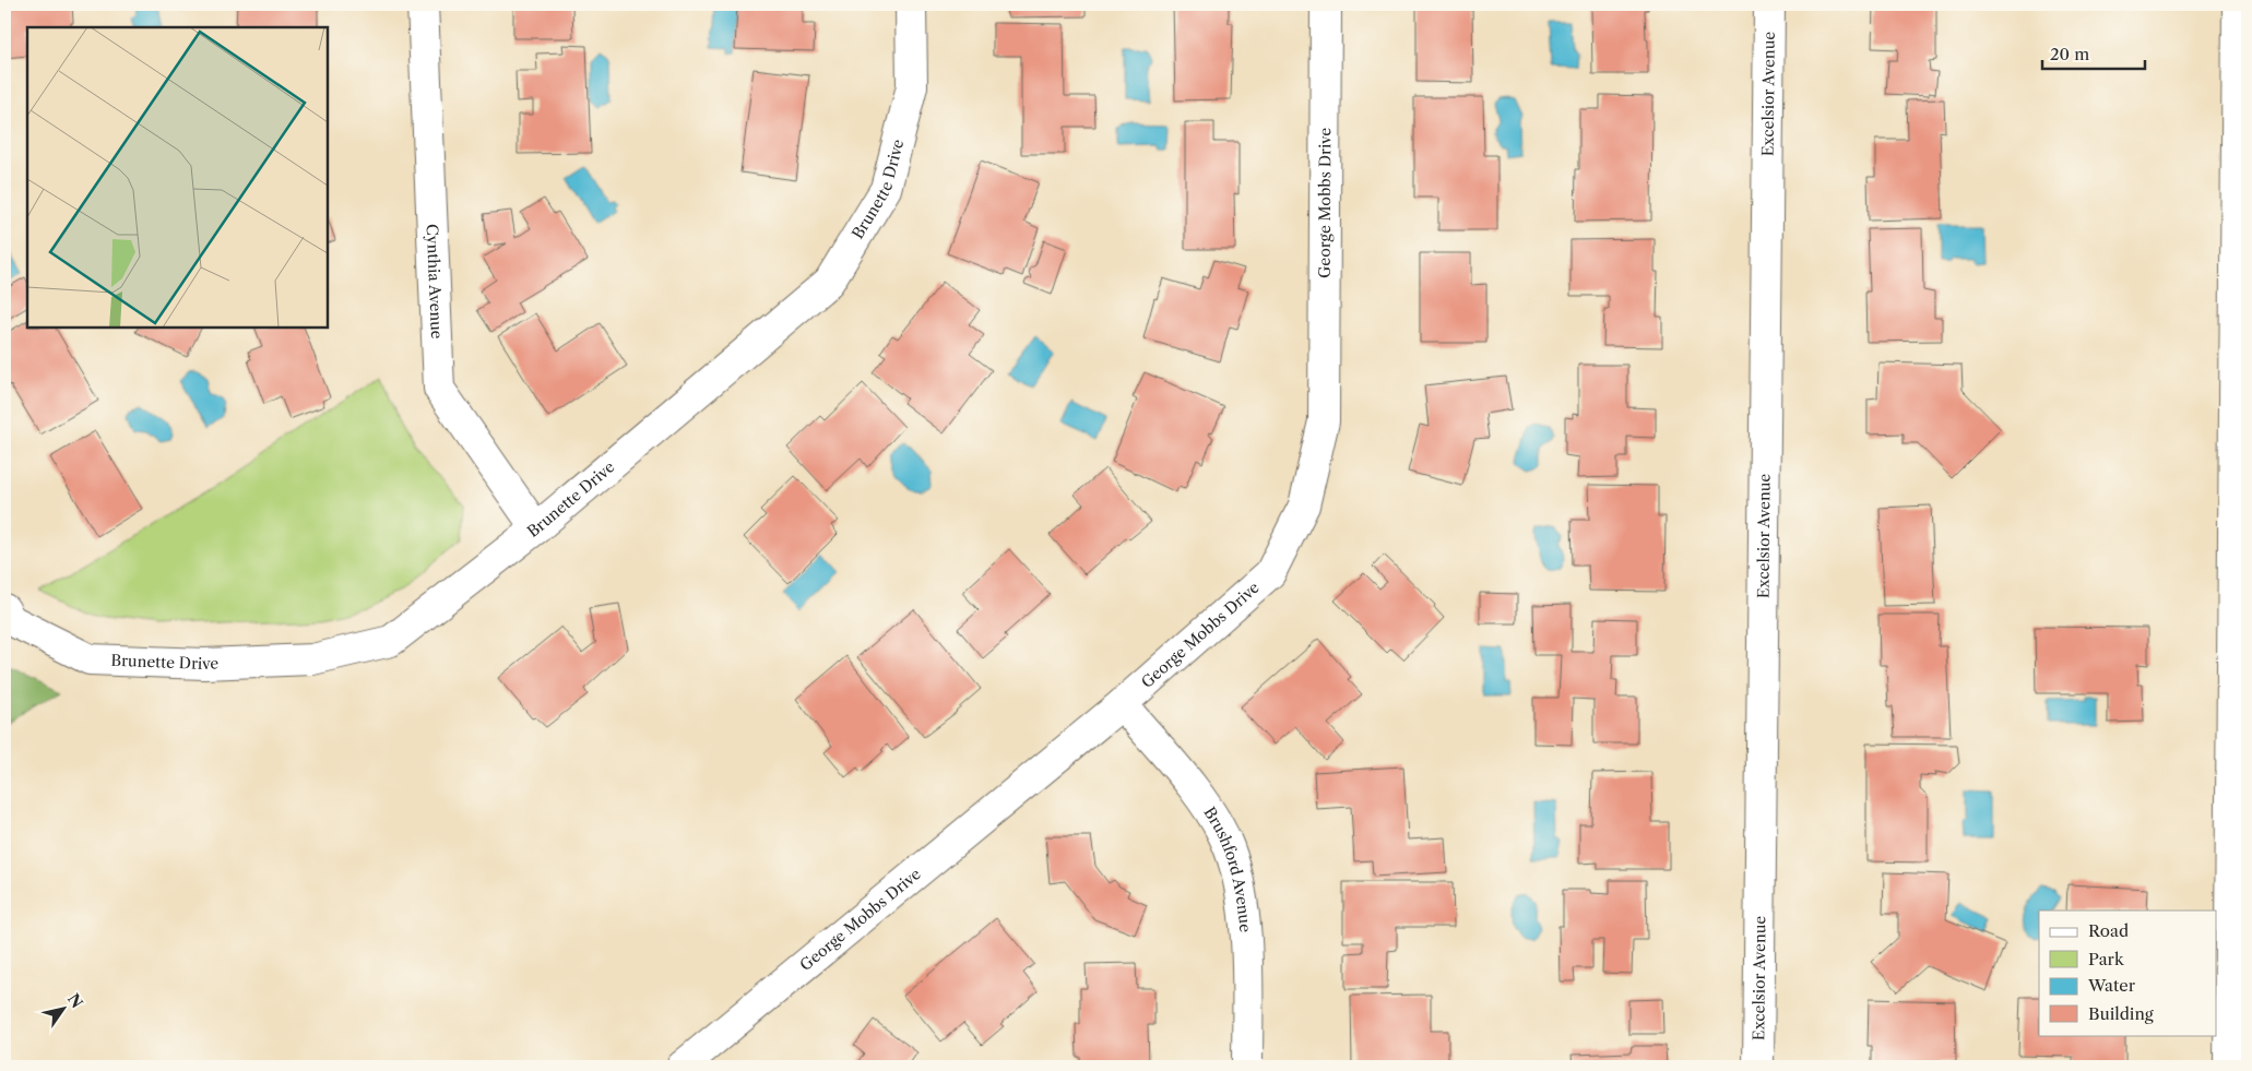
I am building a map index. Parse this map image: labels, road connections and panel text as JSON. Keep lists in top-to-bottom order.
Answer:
{
  "streets": {
    "street": [
      "Excelsior Avenue",
      "Brunette Drive",
      "George Mobbs Drive",
      "Cynthia Avenue",
      "Brushford Avenue"
    ]
  },
  "crossings": [
    ["Brunette Drive", "Cynthia Avenue"],
    ["George Mobbs Drive", "Brushford Avenue"]
  ],
  "legend": [
    "Road",
    "Park",
    "Water",
    "Building"
  ],
  "scale_bar": "20 m",
  "north": "top right"
}
